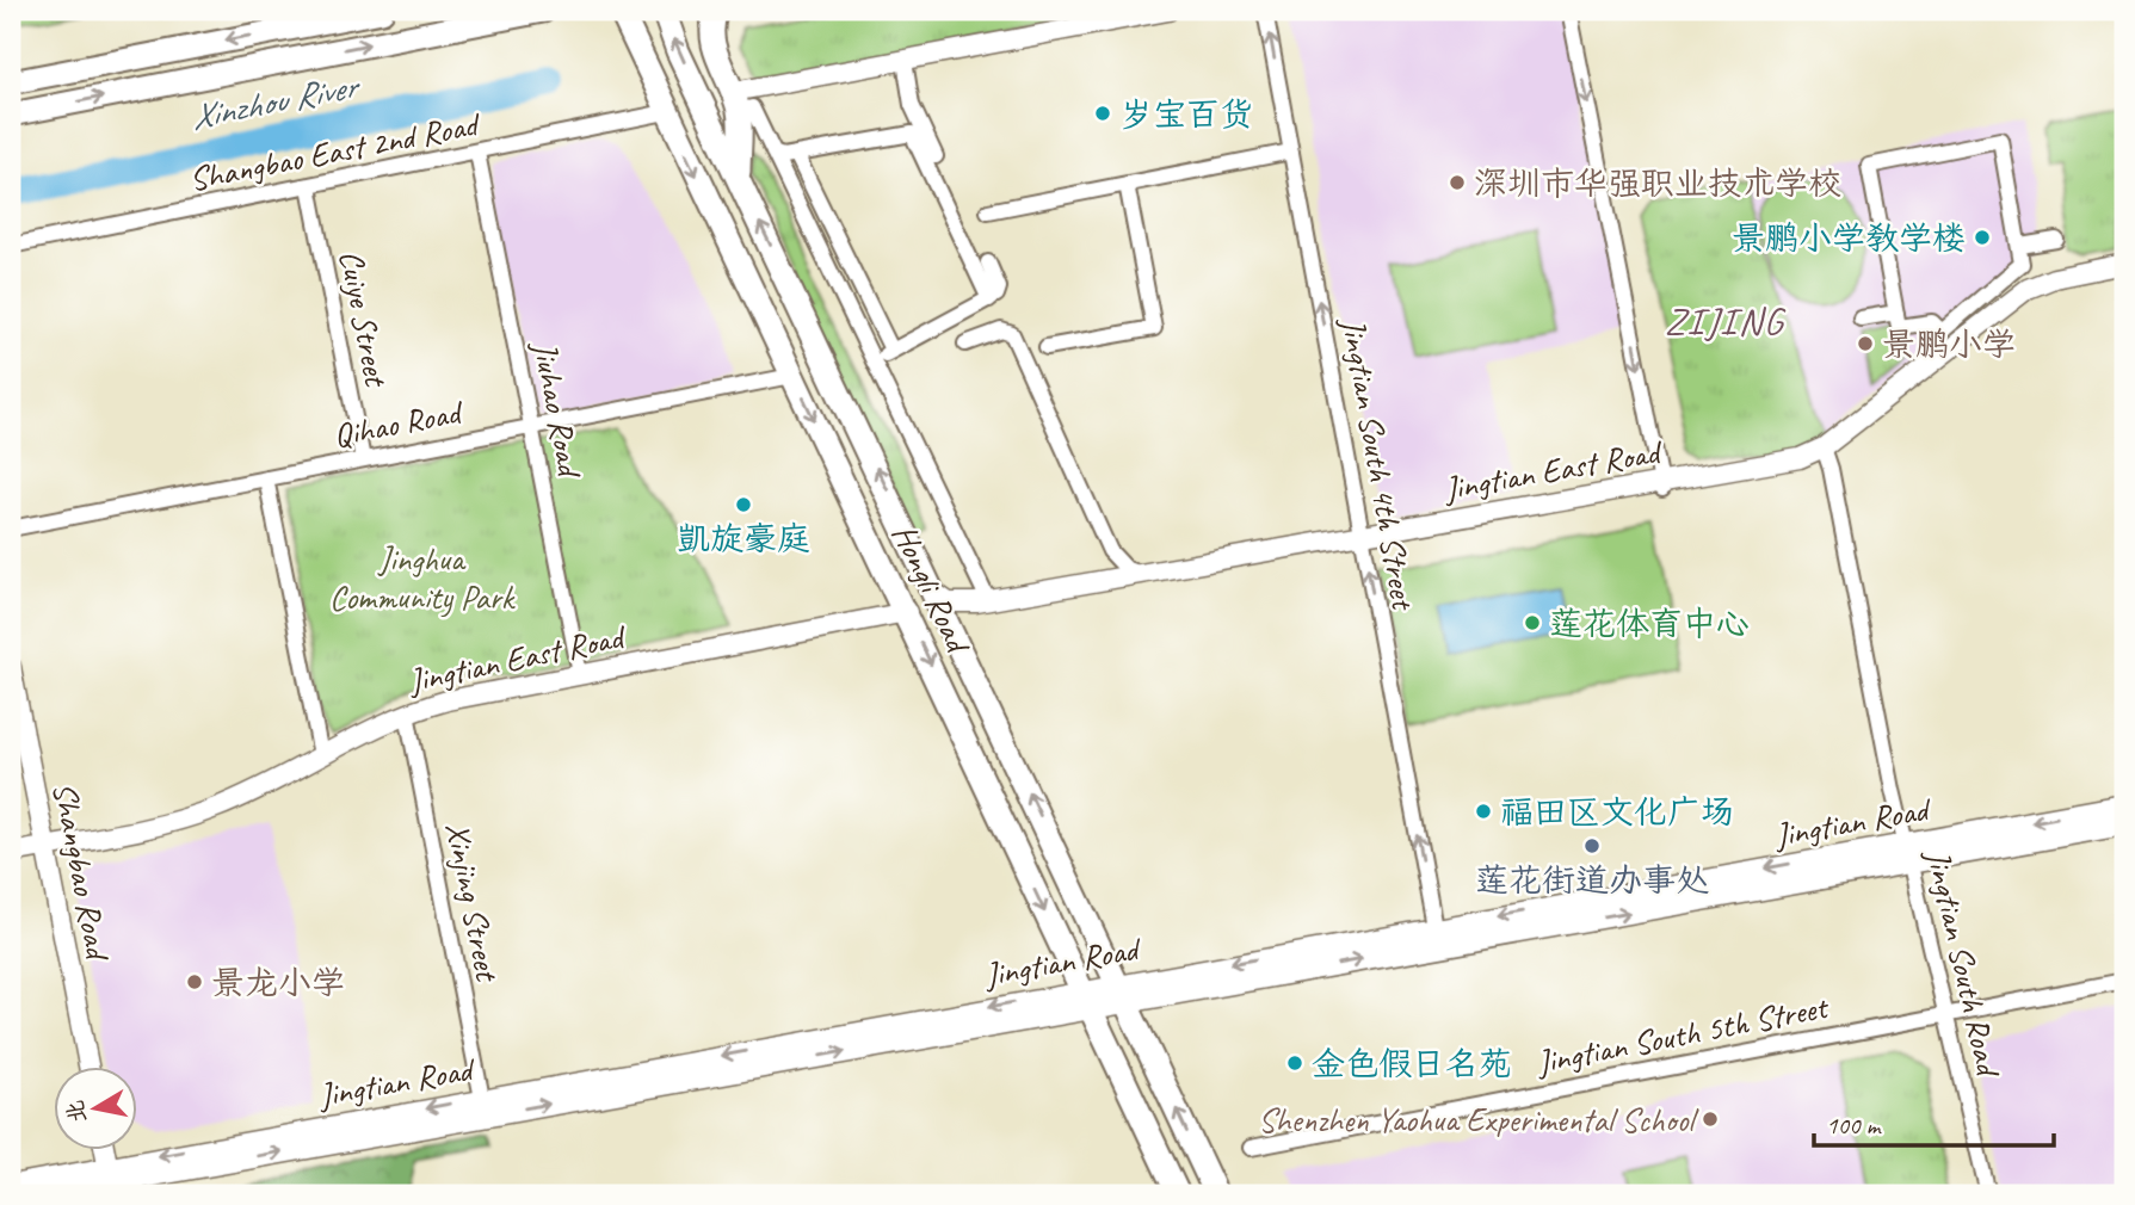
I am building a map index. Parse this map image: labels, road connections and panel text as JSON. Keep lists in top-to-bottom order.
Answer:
{
  "streets": {
    "main road": ["Hongli Road", "Jingtian Road"],
    "street": [
      "Shangbao East 2nd Road",
      "Cuiye Street",
      "Jiuhao Road",
      "Qihao Road",
      "Jingtian South 4th Street",
      "Jingtian East Road",
      "Shangbao Road",
      "Xinjing Street",
      "Jingtian South Road",
      "Jingtian South 5th Street"
    ]
  },
  "crossings": [
    ["Shangbao East 2nd Road", "Cuiye Street"],
    ["Shangbao East 2nd Road", "Jiuhao Road"],
    ["Shangbao East 2nd Road", "Hongli Road"],
    ["Cuiye Street", "Qihao Road"],
    ["Jiuhao Road", "Qihao Road"],
    ["Jiuhao Road", "Jingtian East Road"],
    ["Qihao Road", "Hongli Road"],
    ["Jingtian South 4th Street", "Jingtian East Road"],
    ["Jingtian South 4th Street", "Jingtian Road"],
    ["Jingtian East Road", "Hongli Road"],
    ["Jingtian East Road", "Shangbao Road"],
    ["Jingtian East Road", "Xinjing Street"],
    ["Jingtian East Road", "Jingtian South Road"],
    ["Hongli Road", "Jingtian Road"],
    ["Jingtian Road", "Xinjing Street"],
    ["Jingtian Road", "Jingtian South Road"],
    ["Jingtian South Road", "Jingtian South 5th Street"]
  ],
  "one_way": ["Jingtian South 4th Street"],
  "districts": ["ZIJING"],
  "water": ["Xinzhou River"],
  "parks": ["Jinghua Community Park"],
  "places": [
    "岁宝百货",
    "深圳市华强职业技术学校",
    "景鹏小学教学楼",
    "景鹏小学",
    "凱旋豪庭",
    "莲花体育中心",
    "福田区文化广场",
    "莲花街道办事处",
    "景龙小学",
    "金色假日名苑",
    "Shenzhen Yaohua Experimental School"
  ],
  "scale_bar": "100 m",
  "north": "left"
}
